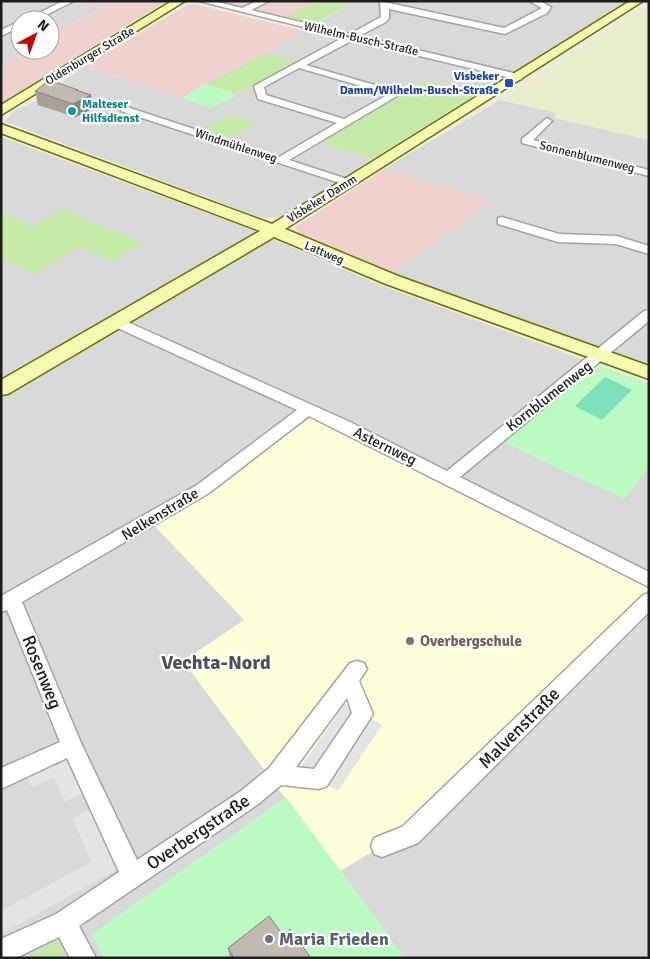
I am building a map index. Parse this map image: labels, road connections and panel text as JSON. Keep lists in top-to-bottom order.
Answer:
{
  "streets": {
    "street": [
      "Wilhelm-Busch-Straße",
      "Oldenburger Straße",
      "Windmühlenweg",
      "Sonnenblumenweg",
      "Visbeker Damm",
      "Lattweg",
      "Kornblumenweg",
      "Asternweg",
      "Nelkenstraße",
      "Rosenweg",
      "Malvenstraße",
      "Overbergstraße"
    ]
  },
  "crossings": [
    ["Wilhelm-Busch-Straße", "Visbeker Damm"],
    ["Windmühlenweg", "Visbeker Damm"],
    ["Visbeker Damm", "Lattweg"],
    ["Visbeker Damm", "Asternweg"],
    ["Lattweg", "Kornblumenweg"],
    ["Kornblumenweg", "Asternweg"],
    ["Asternweg", "Nelkenstraße"],
    ["Nelkenstraße", "Rosenweg"],
    ["Rosenweg", "Overbergstraße"]
  ],
  "districts": ["Vechta-Nord"],
  "places": {
    "transit": ["Visbeker Damm/Wilhelm-Busch-Straße"],
    "other": ["Malteser Hilfsdienst", "Overbergschule", "Maria Frieden"]
  },
  "north": "top right"
}
